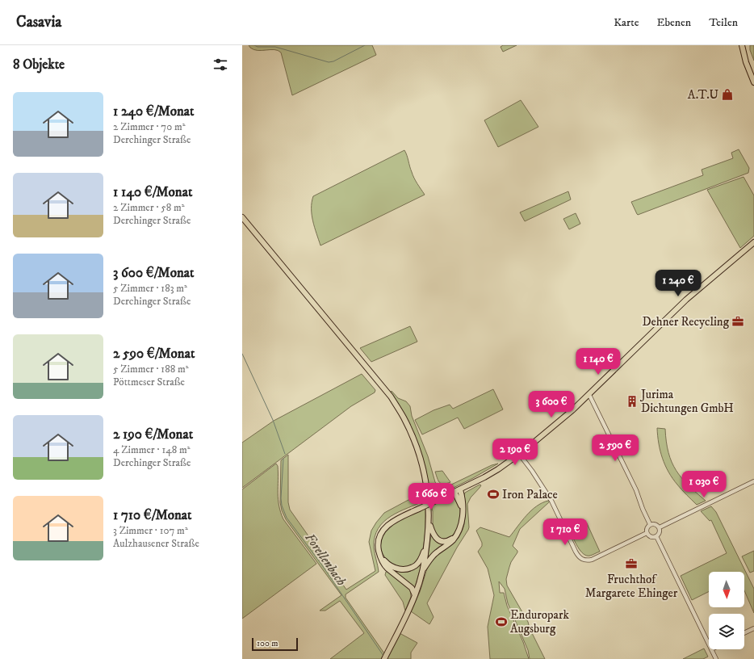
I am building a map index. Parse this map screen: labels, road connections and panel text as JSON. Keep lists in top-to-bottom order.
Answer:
{
  "water": ["Forellenbach"],
  "places": {
    "shop": ["A.T.U"],
    "office": ["Dehner Recycling", "Fruchthof Margarete Ehinger"],
    "building": ["Jurima Dichtungen GmbH"],
    "sports": ["Iron Palace", "Enduropark Augsburg"]
  },
  "scale_bar": "100 m",
  "north": "bottom",
  "page": {
    "header": "Casavia",
    "nav": ["Karte", "Ebenen", "Teilen"],
    "heading": "8 Objekte",
    "list": [
      {
        "name": "1 240 €/Monat",
        "note": "2 Zimmer · 70 m² · Derchinger Straße"
      },
      {
        "name": "1 140 €/Monat",
        "note": "2 Zimmer · 58 m² · Derchinger Straße"
      },
      {
        "name": "3 600 €/Monat",
        "note": "5 Zimmer · 183 m² · Derchinger Straße"
      },
      {
        "name": "2 590 €/Monat",
        "note": "5 Zimmer · 188 m² · Pöttmeser Straße"
      },
      {
        "name": "2 190 €/Monat",
        "note": "4 Zimmer · 148 m² · Derchinger Straße"
      },
      {
        "name": "1 710 €/Monat",
        "note": "3 Zimmer · 107 m² · Aulzhausener Straße"
      }
    ],
    "price": [
      "1 240 €",
      "1 140 €",
      "3 600 €",
      "2 590 €",
      "2 190 €",
      "1 030 €",
      "1 660 €",
      "1 710 €"
    ],
    "scale": "100 m"
  }
}
